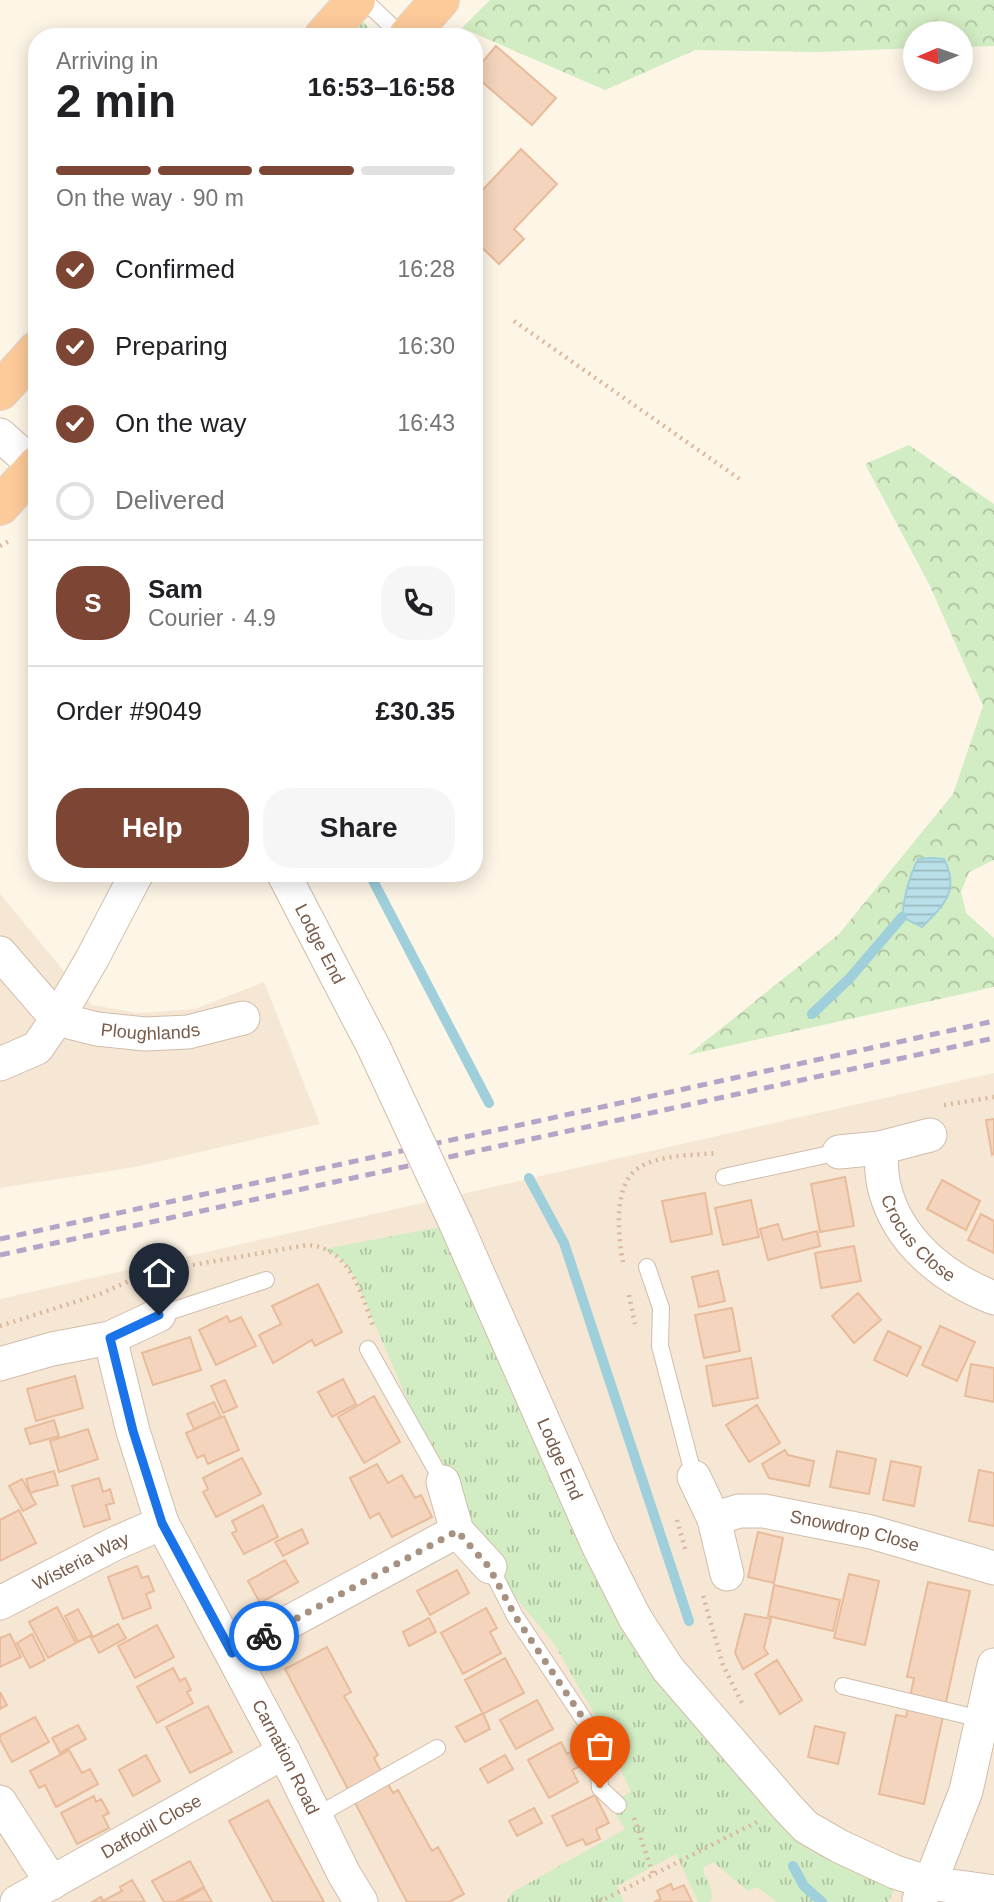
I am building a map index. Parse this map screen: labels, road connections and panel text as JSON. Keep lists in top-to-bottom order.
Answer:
{
  "streets": {
    "street": [
      "Lodge End",
      "Ploughlands",
      "Crocus Close",
      "Snowdrop Close",
      "Wisteria Way",
      "Carnation Road",
      "Daffodil Close"
    ]
  },
  "crossings": [
    ["Wisteria Way", "Carnation Road"],
    ["Carnation Road", "Daffodil Close"]
  ],
  "north": "left",
  "page": {
    "heading": ["2 min", "Arriving in", "16:53–16:58"],
    "panel": [
      "Sam",
      "Courier · 4.9",
      "Order #9049",
      "£30.35"
    ],
    "bar": "On the way · 90 m",
    "list": [
      ["Confirmed", "16:28"],
      ["Preparing", "16:30"],
      ["On the way", "16:43"],
      "Delivered"
    ],
    "round": "S",
    "buttons": ["Help", "Share"]
  }
}
